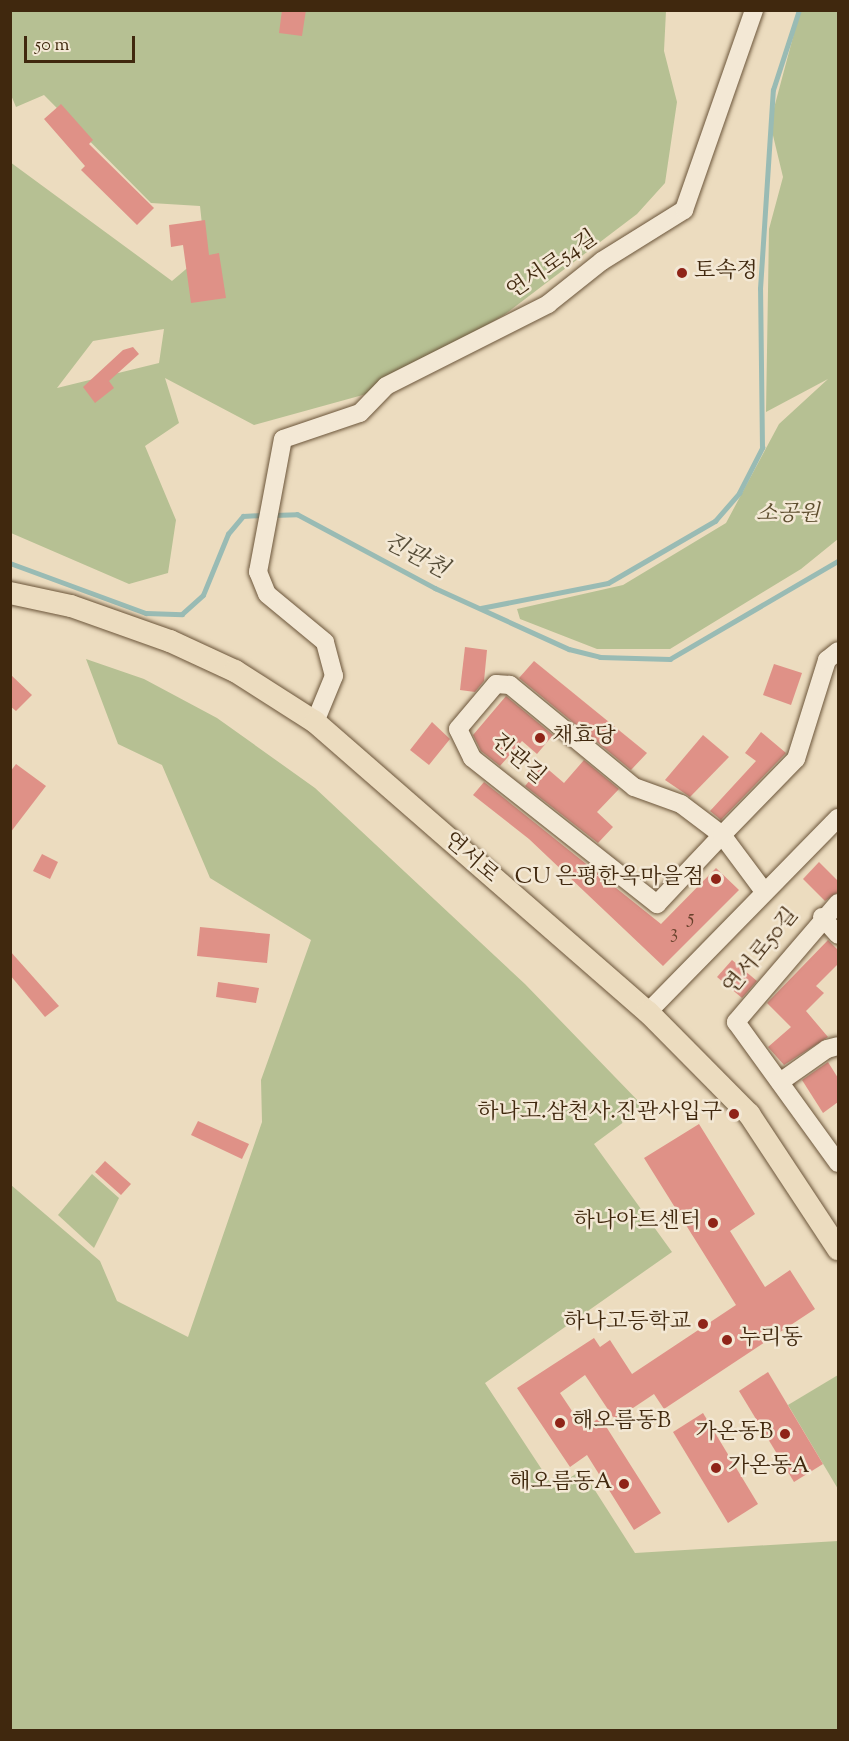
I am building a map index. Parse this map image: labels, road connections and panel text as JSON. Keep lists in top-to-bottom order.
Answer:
{
  "streets": {
    "main road": ["연서로"],
    "street": ["연서로54길", "진관길", "연서로50길"]
  },
  "crossings": [
    ["연서로54길", "연서로"]
  ],
  "water": ["진관천"],
  "parks": ["소공원"],
  "places": [
    "토속정",
    "채효당",
    "CU 은평한옥마을점",
    "하나고.삼천사.진관사입구",
    "하나아트센터",
    "하나고등학교",
    "누리동",
    "해오름동B",
    "가온동B",
    "가온동A",
    "해오름동A"
  ],
  "house_numbers": ["5", "3"],
  "scale_bar": "50 m"
}
